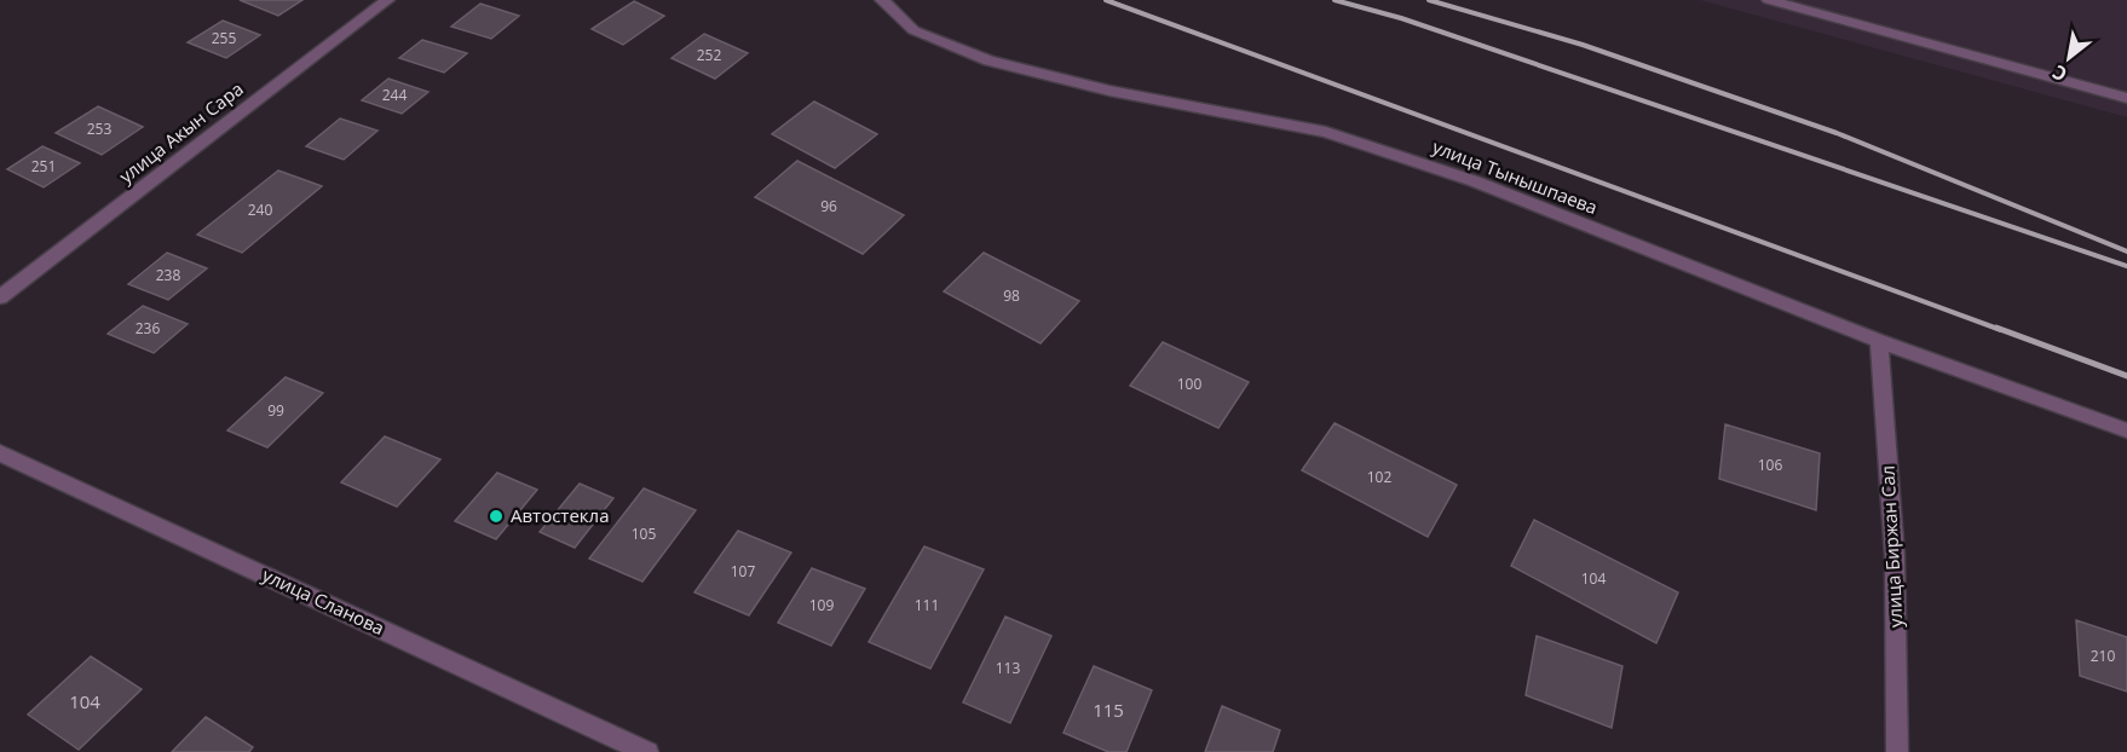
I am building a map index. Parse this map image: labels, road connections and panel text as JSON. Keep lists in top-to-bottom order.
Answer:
{
  "streets": {
    "street": [
      "улица Акын Сара",
      "улица Тынышпаева",
      "улица Биржан Сал",
      "улица Сланова"
    ]
  },
  "crossings": [
    ["улица Тынышпаева", "улица Биржан Сал"]
  ],
  "places": ["Автостекла"],
  "house_numbers": [
    "255",
    "252",
    "244",
    "253",
    "251",
    "96",
    "240",
    "238",
    "98",
    "236",
    "100",
    "99",
    "106",
    "102",
    "105",
    "107",
    "104",
    "109",
    "111",
    "210",
    "113",
    "104",
    "115"
  ],
  "north": "bottom left"
}
